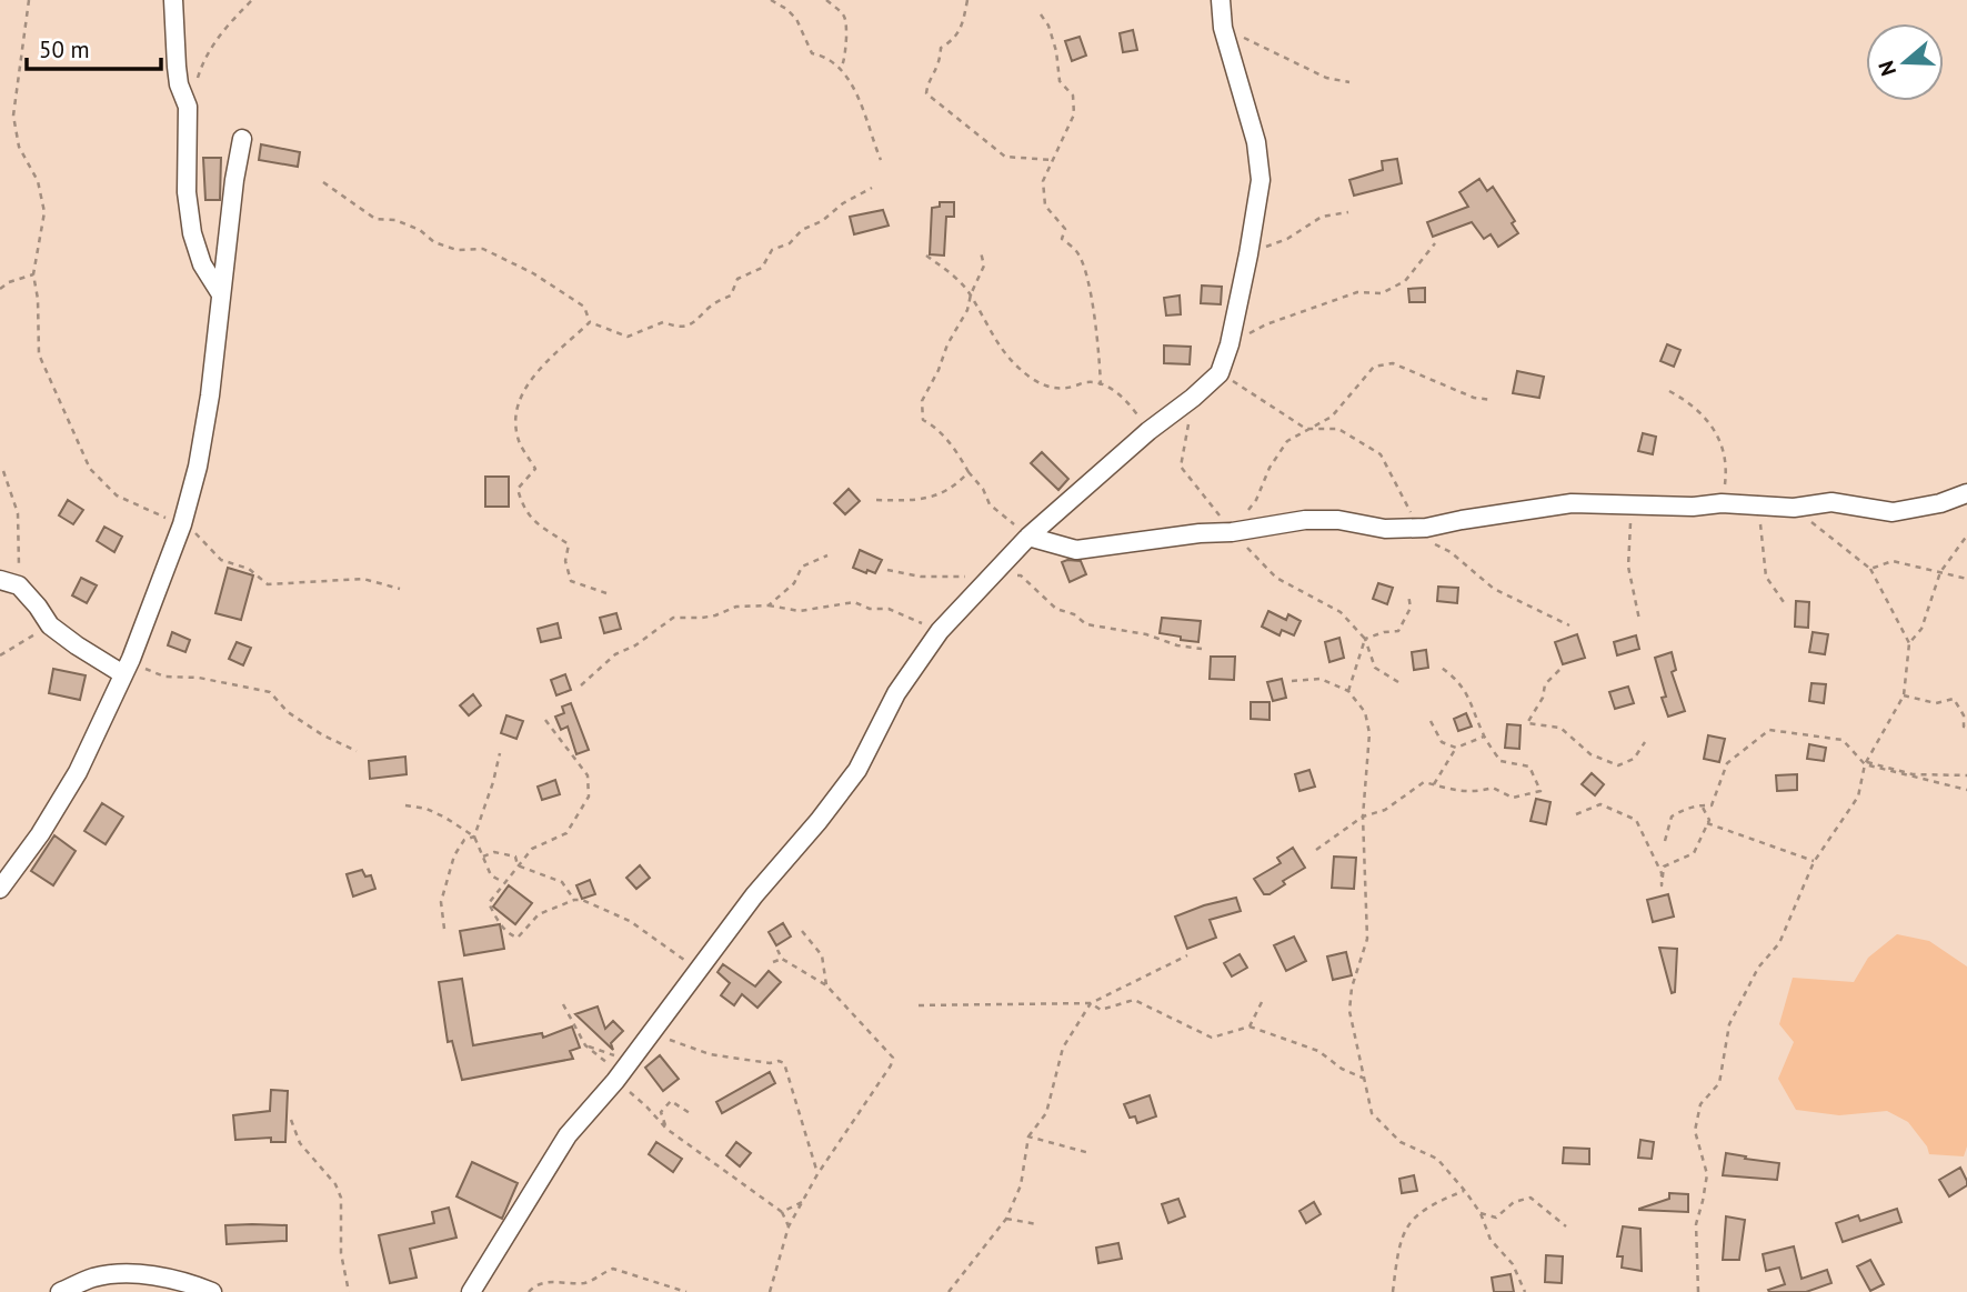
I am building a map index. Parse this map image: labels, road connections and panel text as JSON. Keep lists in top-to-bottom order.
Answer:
{
  "scale_bar": "50 m",
  "north": "left"
}
